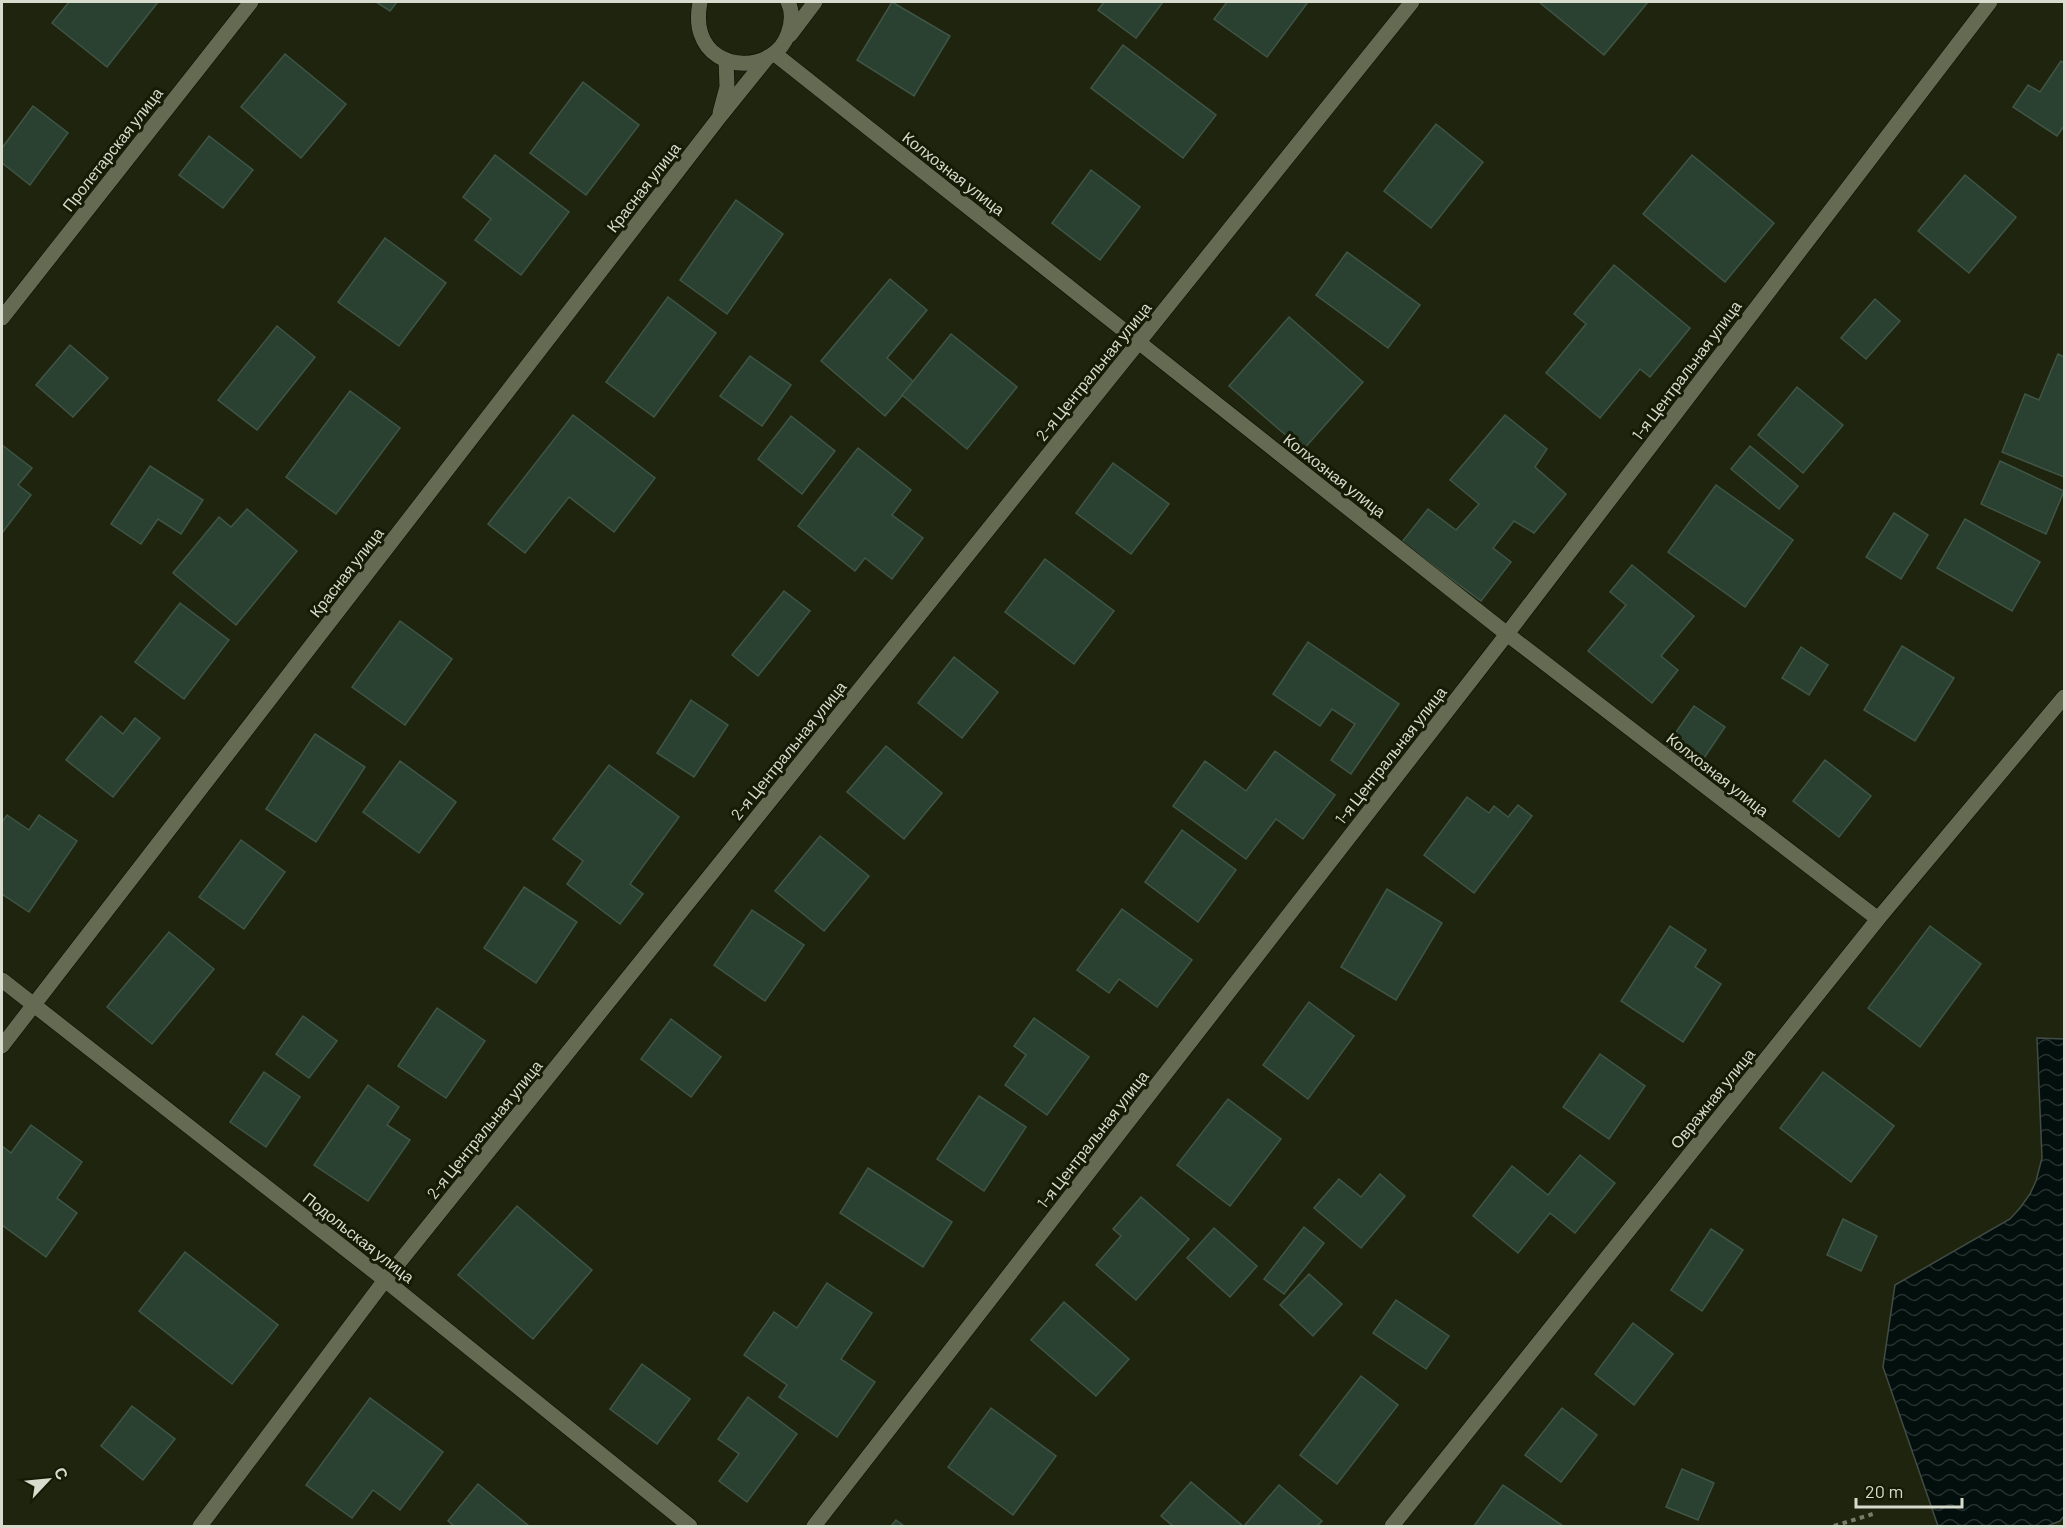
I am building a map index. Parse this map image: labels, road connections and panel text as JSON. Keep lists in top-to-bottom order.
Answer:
{
  "streets": {
    "street": [
      "Пролетарская улица",
      "Колхозная улица",
      "Красная улица",
      "1-я Центральная улица",
      "2-я Центральная улица",
      "Овражная улица",
      "Подольская улица"
    ]
  },
  "crossings": [
    ["Колхозная улица", "Красная улица"],
    ["Колхозная улица", "1-я Центральная улица"],
    ["Колхозная улица", "2-я Центральная улица"],
    ["Колхозная улица", "Овражная улица"],
    ["Красная улица", "Подольская улица"],
    ["2-я Центральная улица", "Подольская улица"]
  ],
  "scale_bar": "20 m",
  "north": "top right"
}
